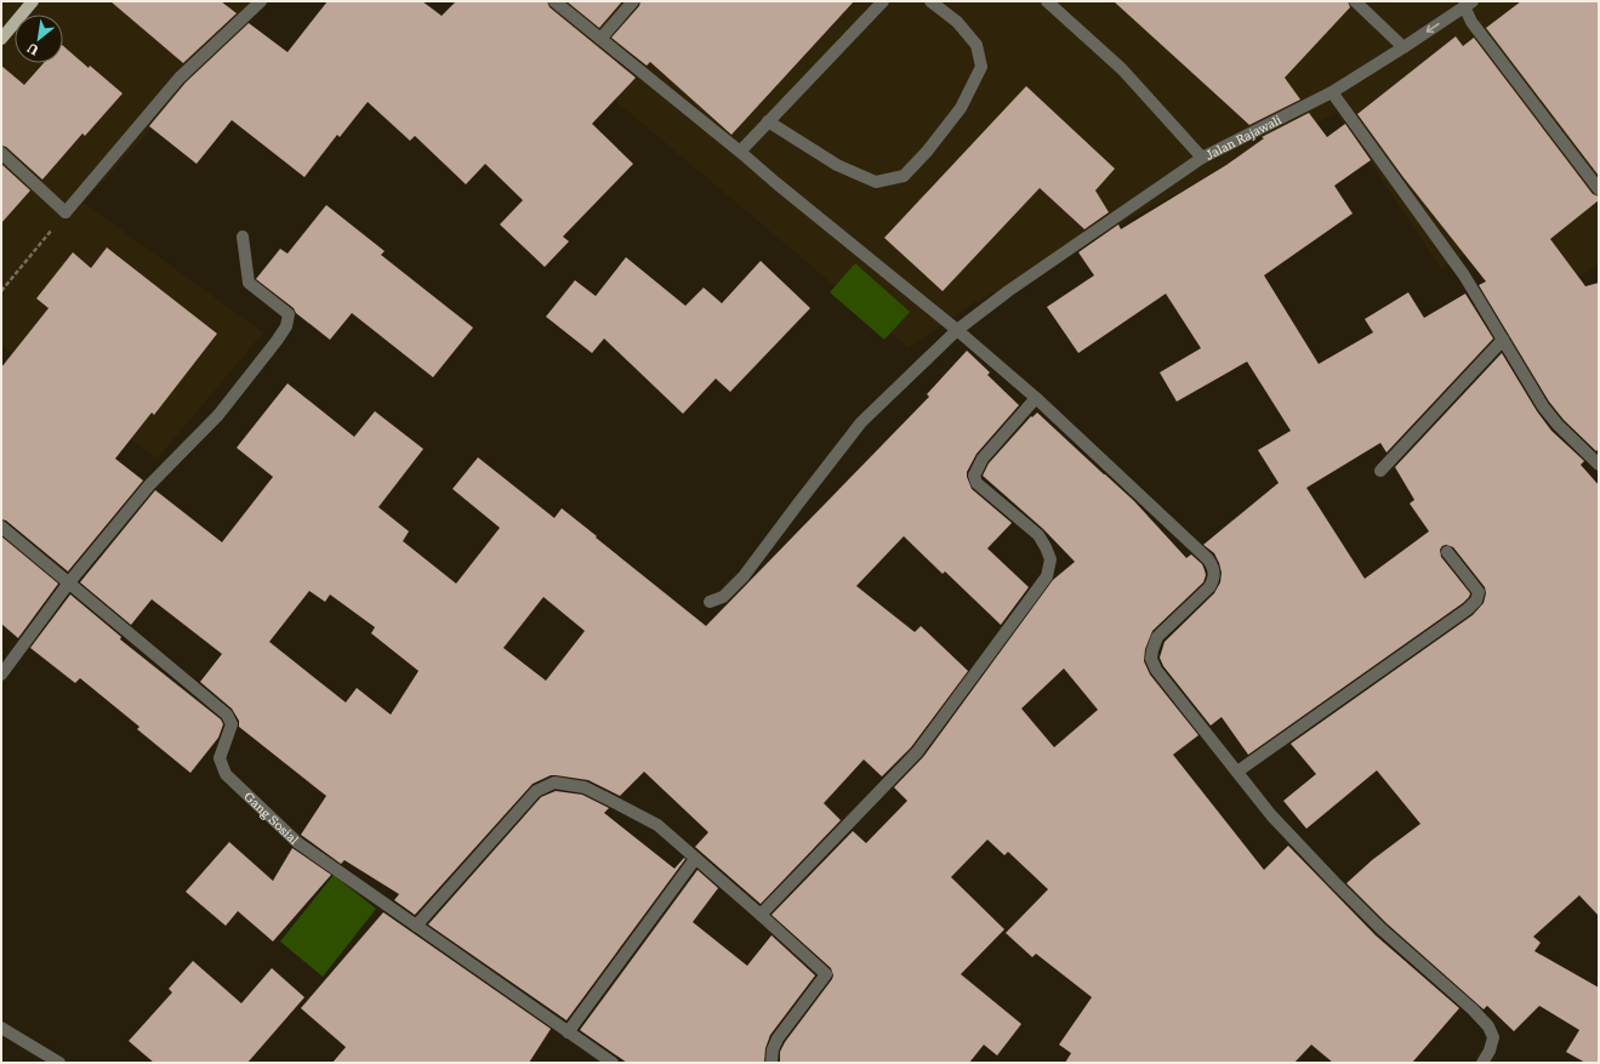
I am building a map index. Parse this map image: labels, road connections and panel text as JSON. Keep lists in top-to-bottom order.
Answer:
{
  "streets": {
    "street": ["Jalan Rajawali", "Gang Sosial"]
  },
  "north": "bottom left"
}
